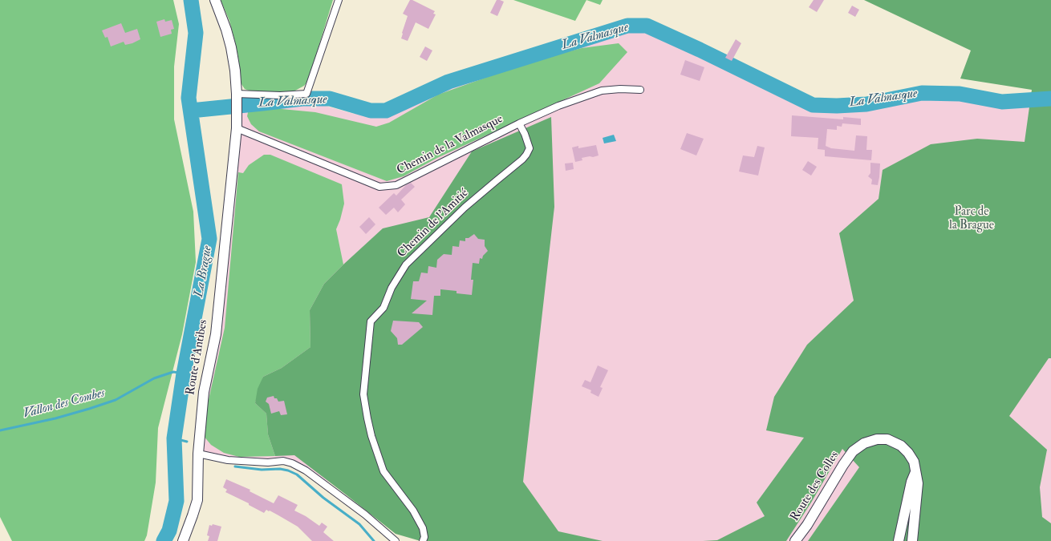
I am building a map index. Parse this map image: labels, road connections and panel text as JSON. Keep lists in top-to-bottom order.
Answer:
{
  "streets": {
    "street": [
      "Chemin de la Valmasque",
      "Chemin de l'Amitié",
      "Route d'Antibes",
      "Route des Colles"
    ]
  },
  "crossings": [
    ["Chemin de la Valmasque", "Chemin de l'Amitié"],
    ["Chemin de la Valmasque", "Route d'Antibes"]
  ],
  "water": ["La Valmasque", "La Brague", "Vallon des Combes"],
  "parks": ["Parc de la Brague"]
}
